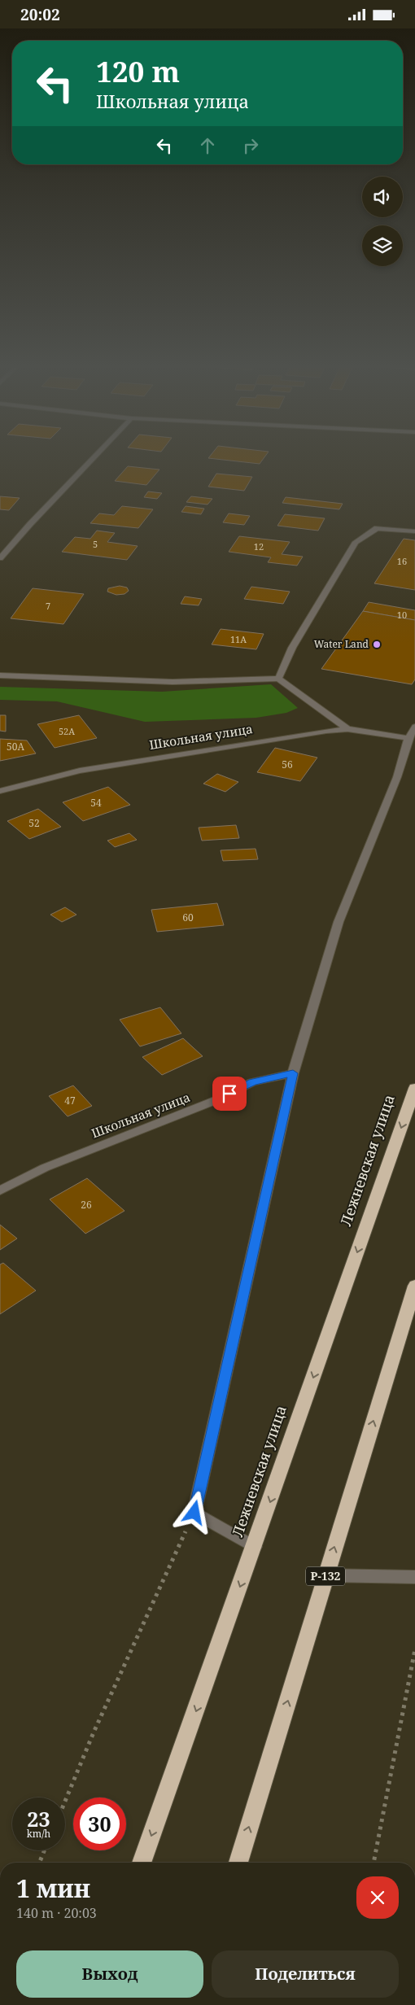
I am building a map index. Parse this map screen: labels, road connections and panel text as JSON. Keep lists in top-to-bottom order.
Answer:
{
  "streets": {
    "highway": ["Лежневская улица", "Р-132"],
    "street": ["Школьная улица"]
  },
  "places": ["Water Land"],
  "house_numbers": [
    "5",
    "12",
    "16",
    "7",
    "10",
    "11А",
    "52А",
    "50А",
    "56",
    "54",
    "52",
    "60",
    "47",
    "26"
  ],
  "page": {
    "status": "20:02",
    "turn": ["120 m", "Школьная улица"],
    "speed": "23 km/h",
    "limit": "30",
    "heading": ["1 мин", "140 m · 20:03"],
    "buttons": ["Выход", "Поделиться"]
  }
}
